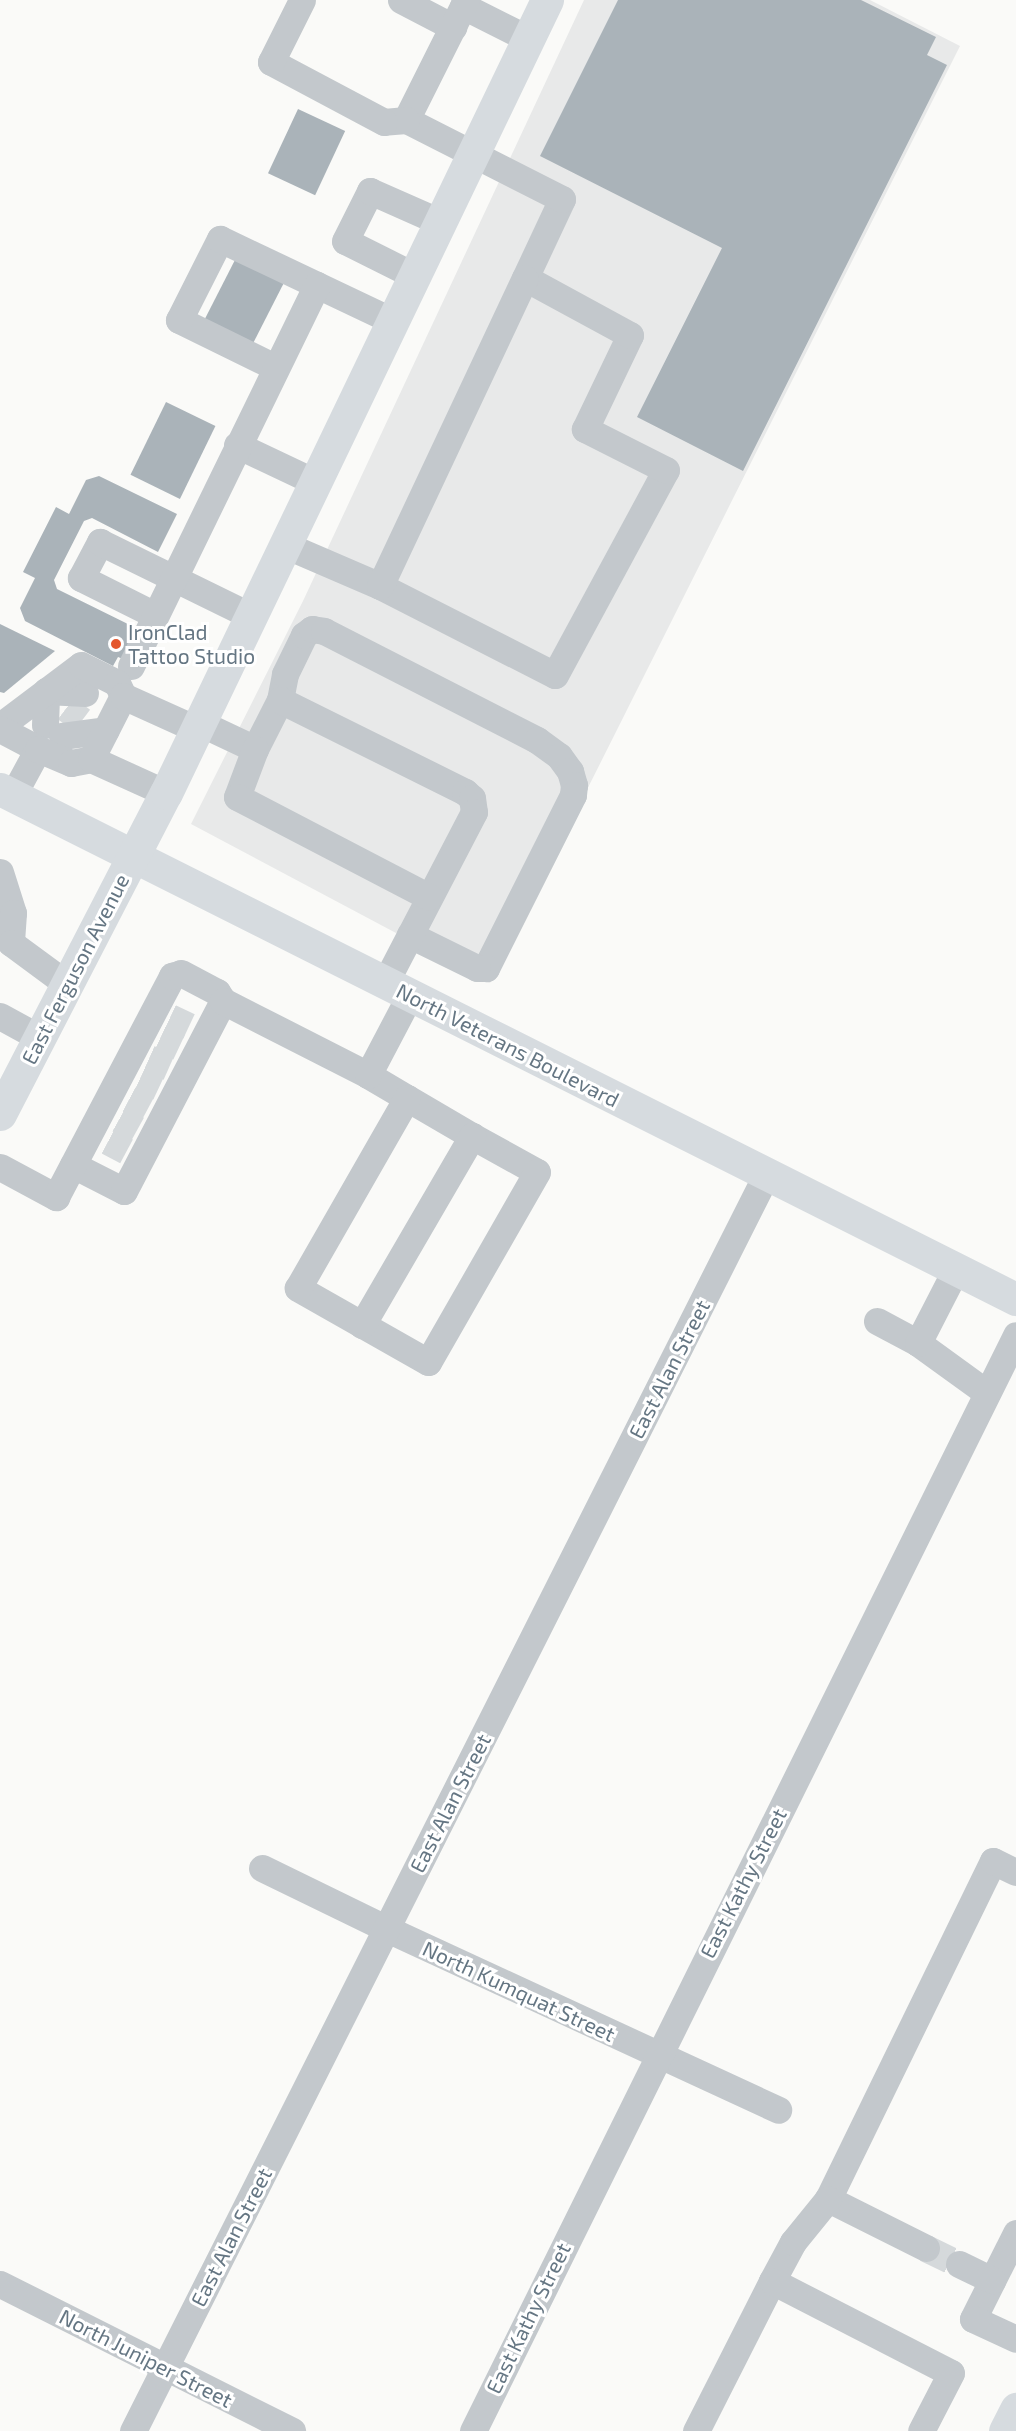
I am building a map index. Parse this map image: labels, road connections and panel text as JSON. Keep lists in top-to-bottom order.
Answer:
{
  "streets": {
    "main road": ["East Ferguson Avenue", "North Veterans Boulevard"],
    "street": [
      "East Alan Street",
      "East Kathy Street",
      "North Kumquat Street",
      "North Juniper Street"
    ]
  },
  "crossings": [
    ["East Ferguson Avenue", "North Veterans Boulevard"],
    ["North Veterans Boulevard", "East Alan Street"],
    ["East Alan Street", "North Kumquat Street"],
    ["East Alan Street", "North Juniper Street"],
    ["East Kathy Street", "North Kumquat Street"]
  ],
  "places": ["IronClad Tattoo Studio"]
}
